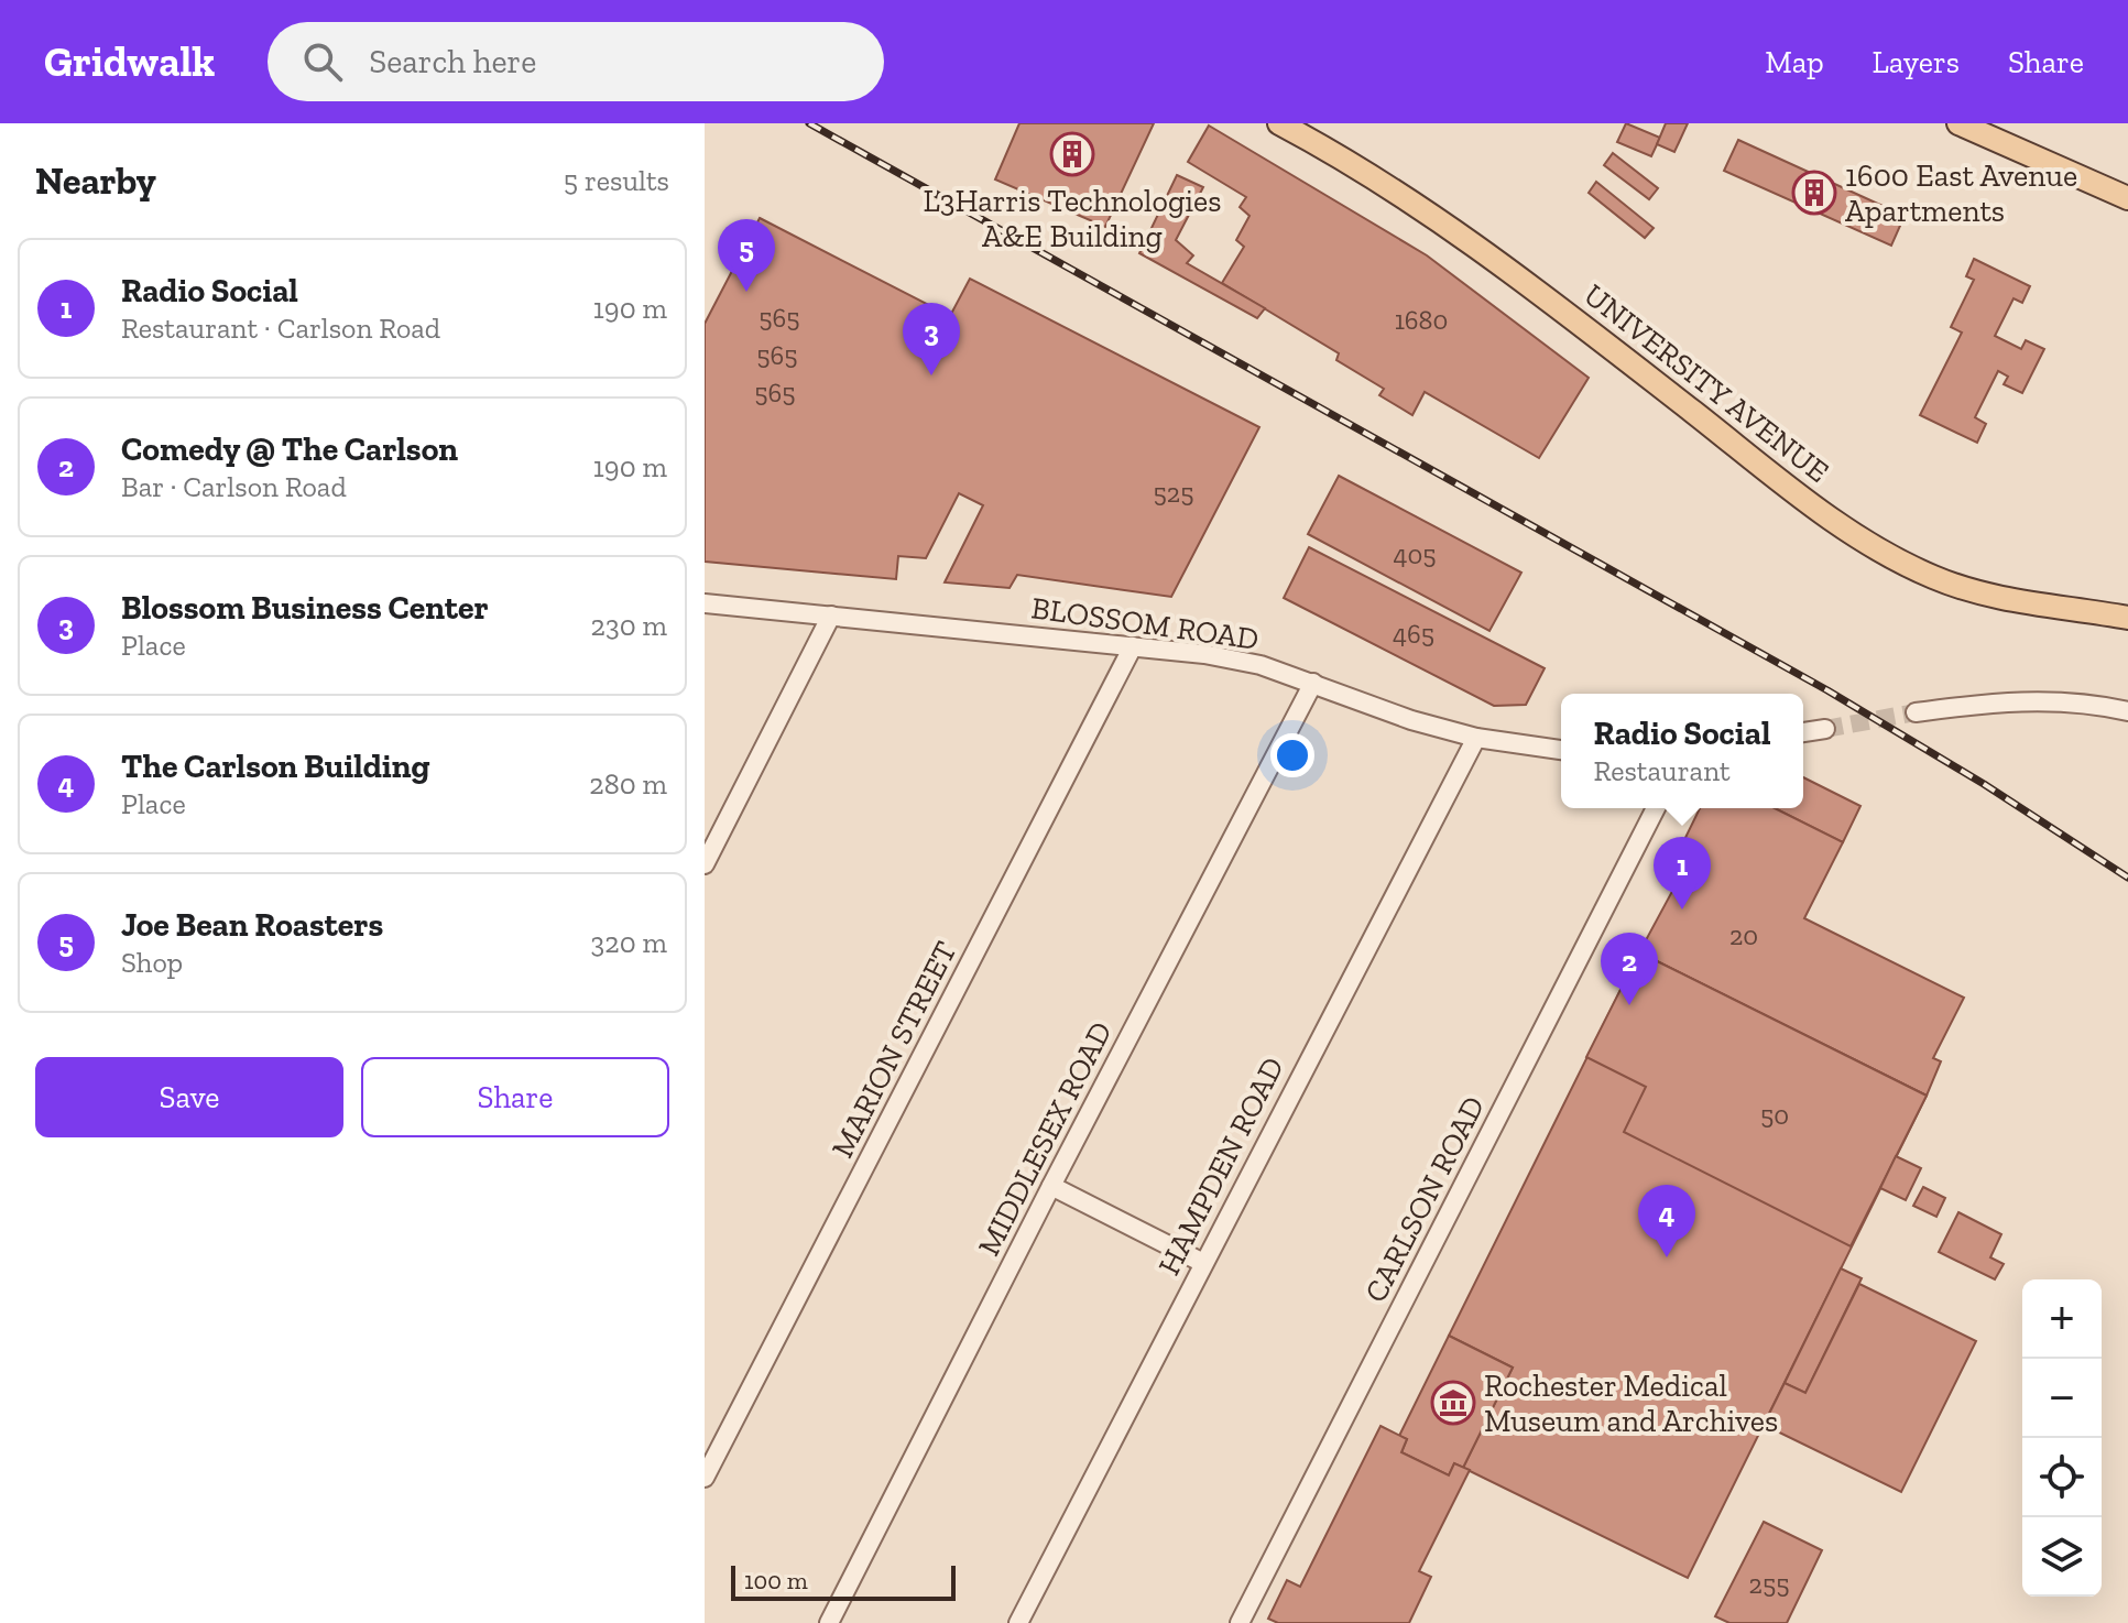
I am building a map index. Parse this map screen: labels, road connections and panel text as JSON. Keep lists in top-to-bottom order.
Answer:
{
  "streets": {
    "main road": ["UNIVERSITY AVENUE"],
    "street": [
      "BLOSSOM ROAD",
      "MARION STREET",
      "MIDDLESEX ROAD",
      "HAMPDEN ROAD",
      "CARLSON ROAD"
    ]
  },
  "crossings": [
    ["BLOSSOM ROAD", "MARION STREET"],
    ["BLOSSOM ROAD", "MIDDLESEX ROAD"],
    ["BLOSSOM ROAD", "HAMPDEN ROAD"]
  ],
  "places": {
    "building": ["L3Harris Technologies A&E Building", "1600 East Avenue Apartments"],
    "museum": ["Rochester Medical Museum and Archives"]
  },
  "house_numbers": [
    "565",
    "1680",
    "565",
    "565",
    "525",
    "405",
    "465",
    "20",
    "50",
    "255"
  ],
  "scale_bar": "100 m",
  "page": {
    "header": "Gridwalk",
    "search": "Search here",
    "nav": ["Map", "Layers", "Share"],
    "heading": ["Nearby", "5 results"],
    "pins": [
      "5",
      "3",
      "1",
      "2",
      "4"
    ],
    "list": [
      {
        "mark": "1",
        "name": "Radio Social",
        "note": "Restaurant · Carlson Road",
        "value": "190 m"
      },
      {
        "mark": "2",
        "name": "Comedy @ The Carlson",
        "note": "Bar · Carlson Road",
        "value": "190 m"
      },
      {
        "mark": "3",
        "name": "Blossom Business Center",
        "note": "Place",
        "value": "230 m"
      },
      {
        "mark": "4",
        "name": "The Carlson Building",
        "note": "Place",
        "value": "280 m"
      },
      {
        "mark": "5",
        "name": "Joe Bean Roasters",
        "note": "Shop",
        "value": "320 m"
      }
    ],
    "popup": ["Radio Social", "Restaurant"],
    "buttons": ["Save", "Share"],
    "map_buttons": ["+", "−"],
    "scale": "100 m"
  }
}
